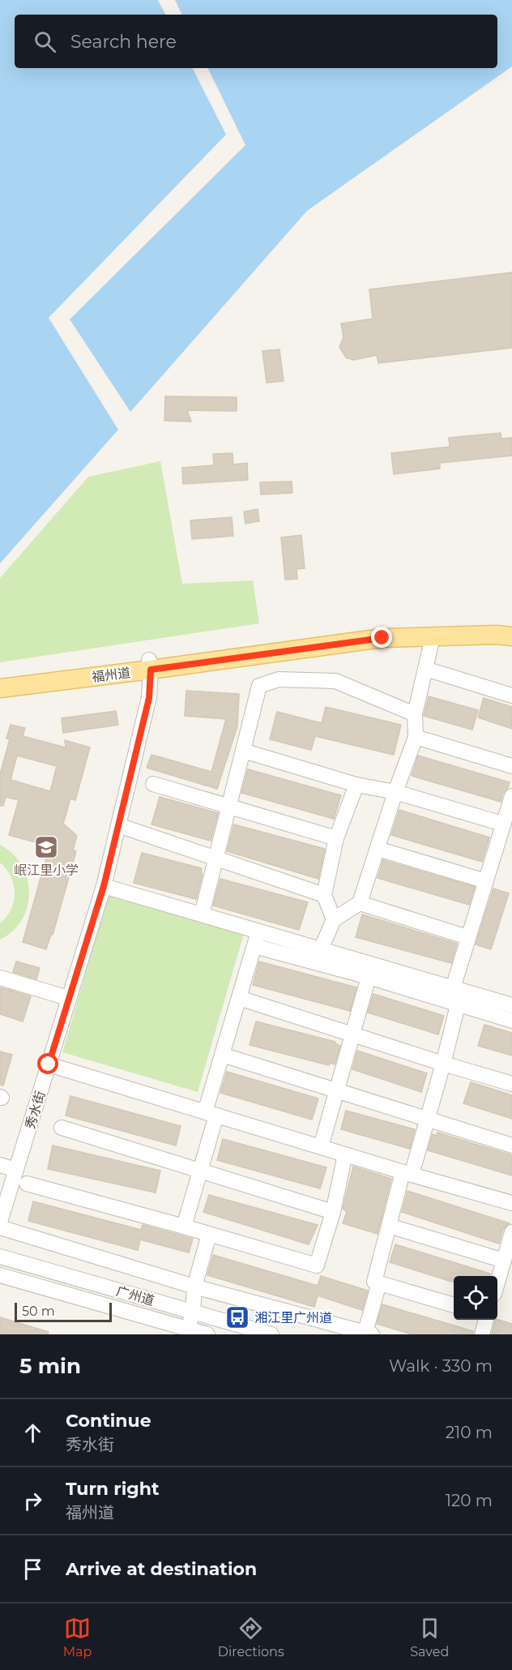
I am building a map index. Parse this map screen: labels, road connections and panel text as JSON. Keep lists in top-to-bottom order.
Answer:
{
  "streets": {
    "main road": ["福州道"],
    "street": ["秀水街", "广州道"]
  },
  "crossings": [
    ["福州道", "秀水街"]
  ],
  "places": {
    "school or university": ["岷江里小学"],
    "bus stop": ["湘江里广州道"]
  },
  "scale_bar": "50 m",
  "page": {
    "search": "Search here",
    "scale": "50 m",
    "heading": ["5 min", "Walk · 330 m"],
    "list": [
      ["Continue", "秀水街", "210 m"],
      ["Turn right", "福州道", "120 m"],
      "Arrive at destination"
    ],
    "nav": ["Map", "Directions", "Saved"]
  }
}
